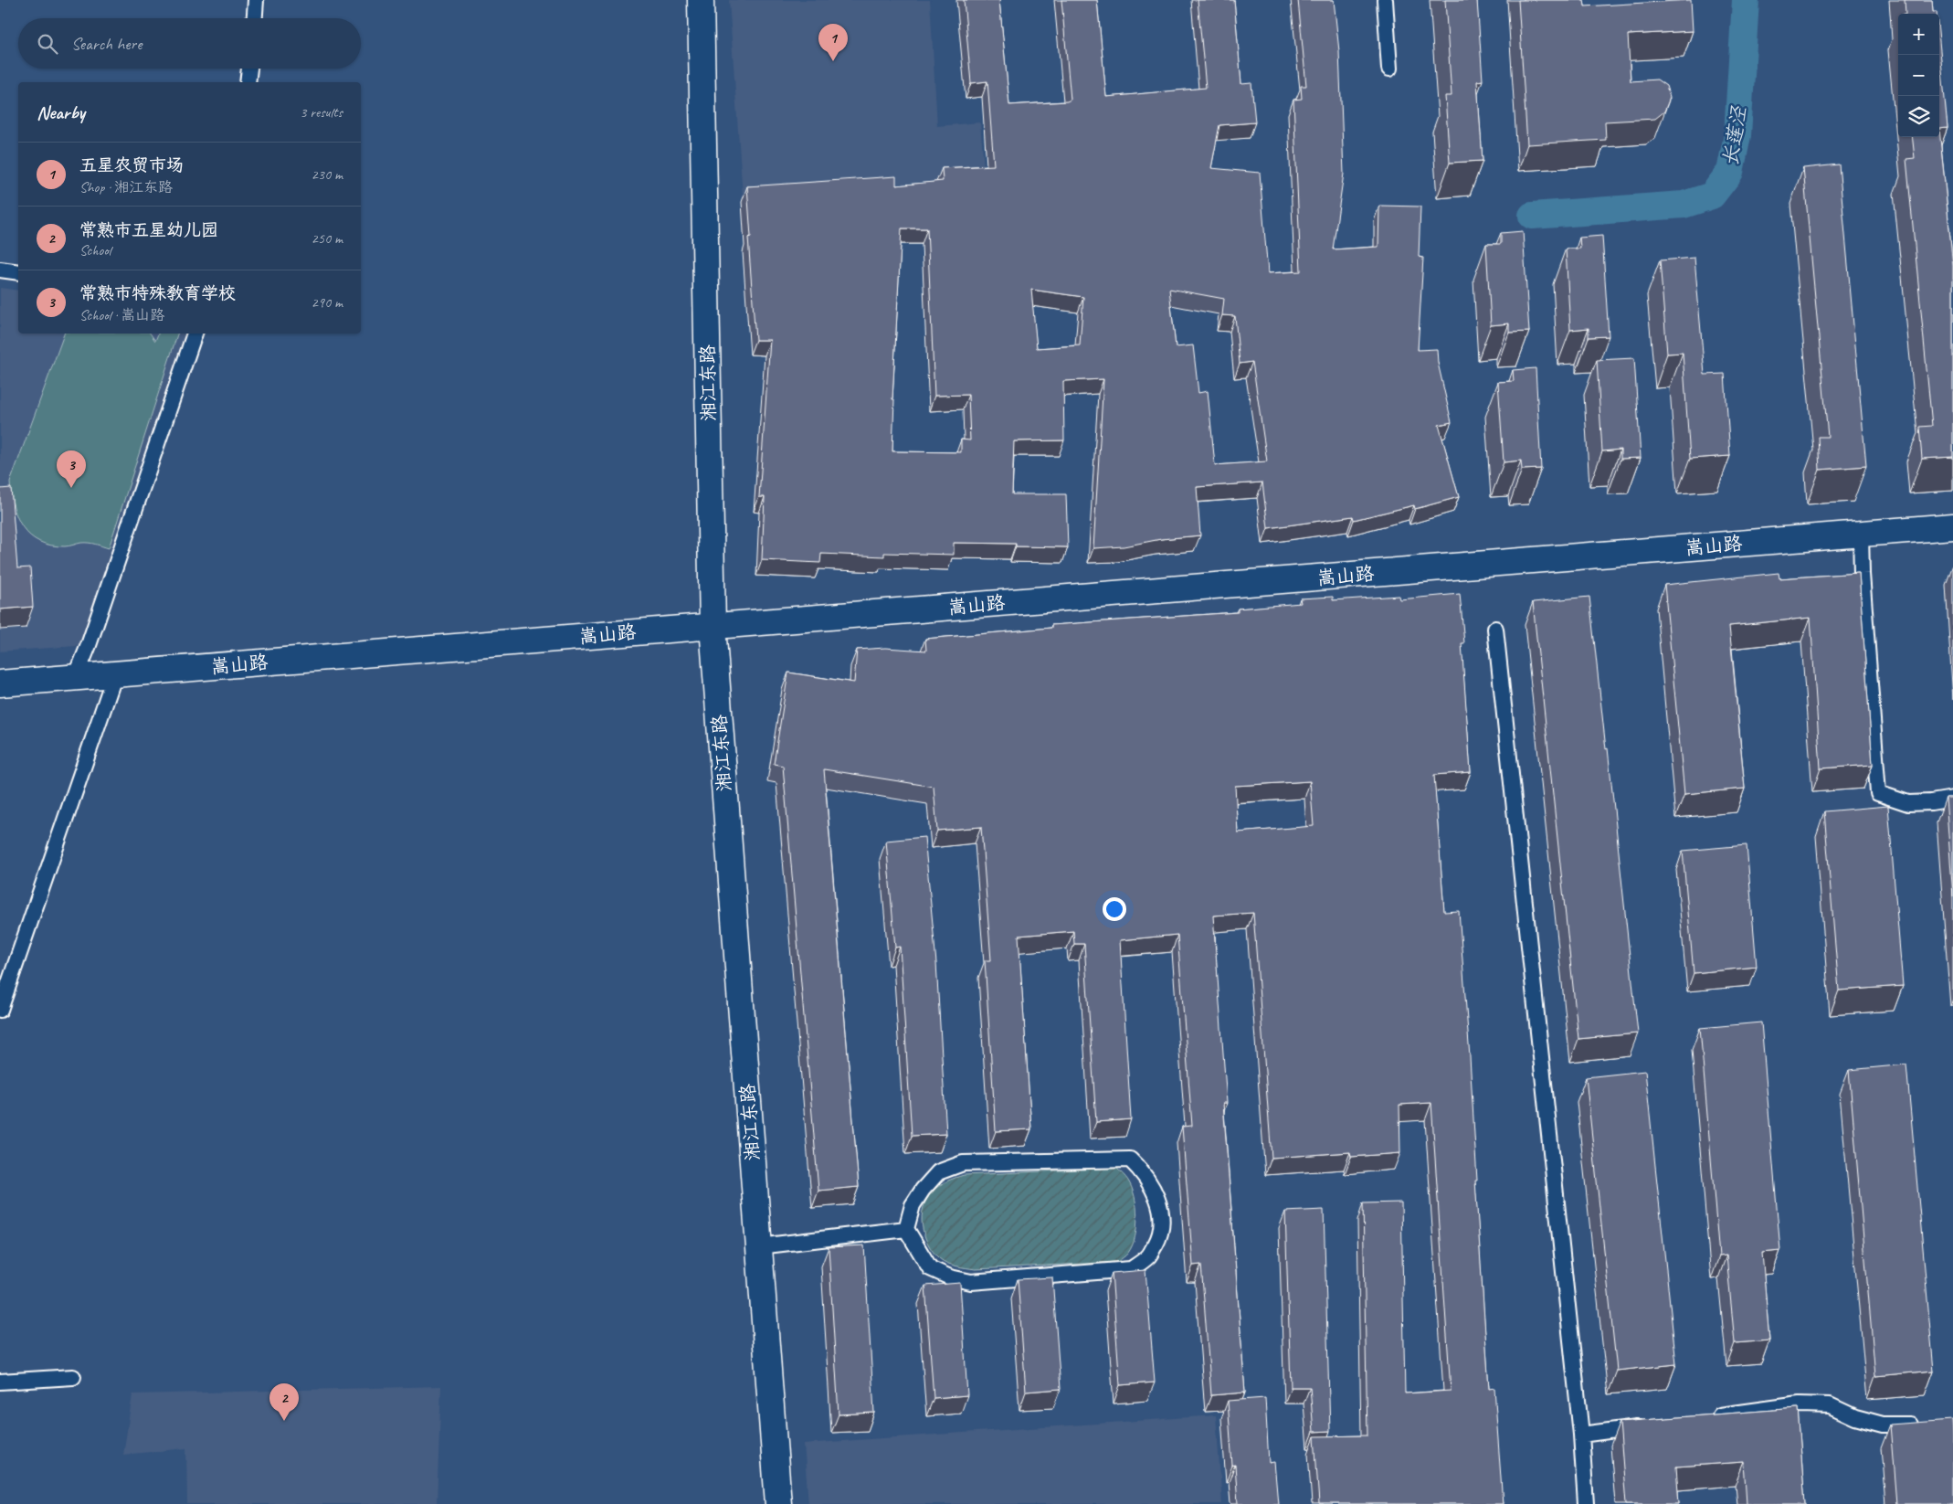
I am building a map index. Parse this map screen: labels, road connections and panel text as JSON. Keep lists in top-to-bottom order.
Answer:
{
  "streets": {
    "street": ["湘江东路", "嵩山路"]
  },
  "crossings": [
    ["湘江东路", "嵩山路"]
  ],
  "water": ["长莲泾"],
  "page": {
    "map_buttons": ["+", "−"],
    "search": "Search here",
    "pins": ["1", "3", "2"],
    "heading": ["Nearby", "3 results"],
    "list": [
      {
        "mark": "1",
        "name": "五星农贸市场",
        "note": "Shop · 湘江东路",
        "value": "230 m"
      },
      {
        "mark": "2",
        "name": "常熟市五星幼儿园",
        "note": "School",
        "value": "250 m"
      },
      {
        "mark": "3",
        "name": "常熟市特殊教育学校",
        "note": "School · 嵩山路",
        "value": "290 m"
      }
    ]
  }
}
